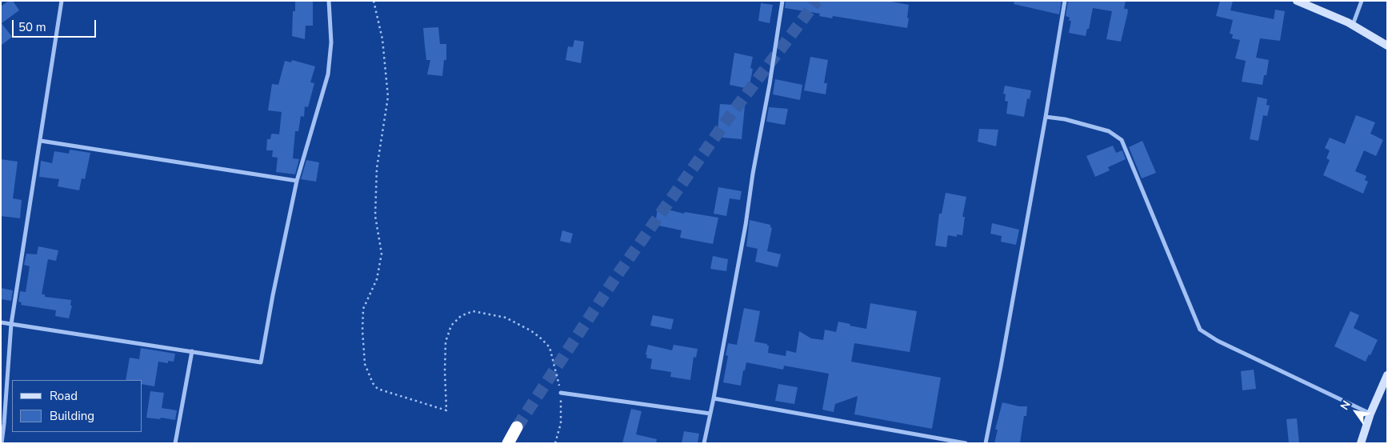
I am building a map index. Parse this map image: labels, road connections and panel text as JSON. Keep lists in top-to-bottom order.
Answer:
{
  "legend": ["Road", "Building"],
  "scale_bar": "50 m",
  "north": "top left"
}
